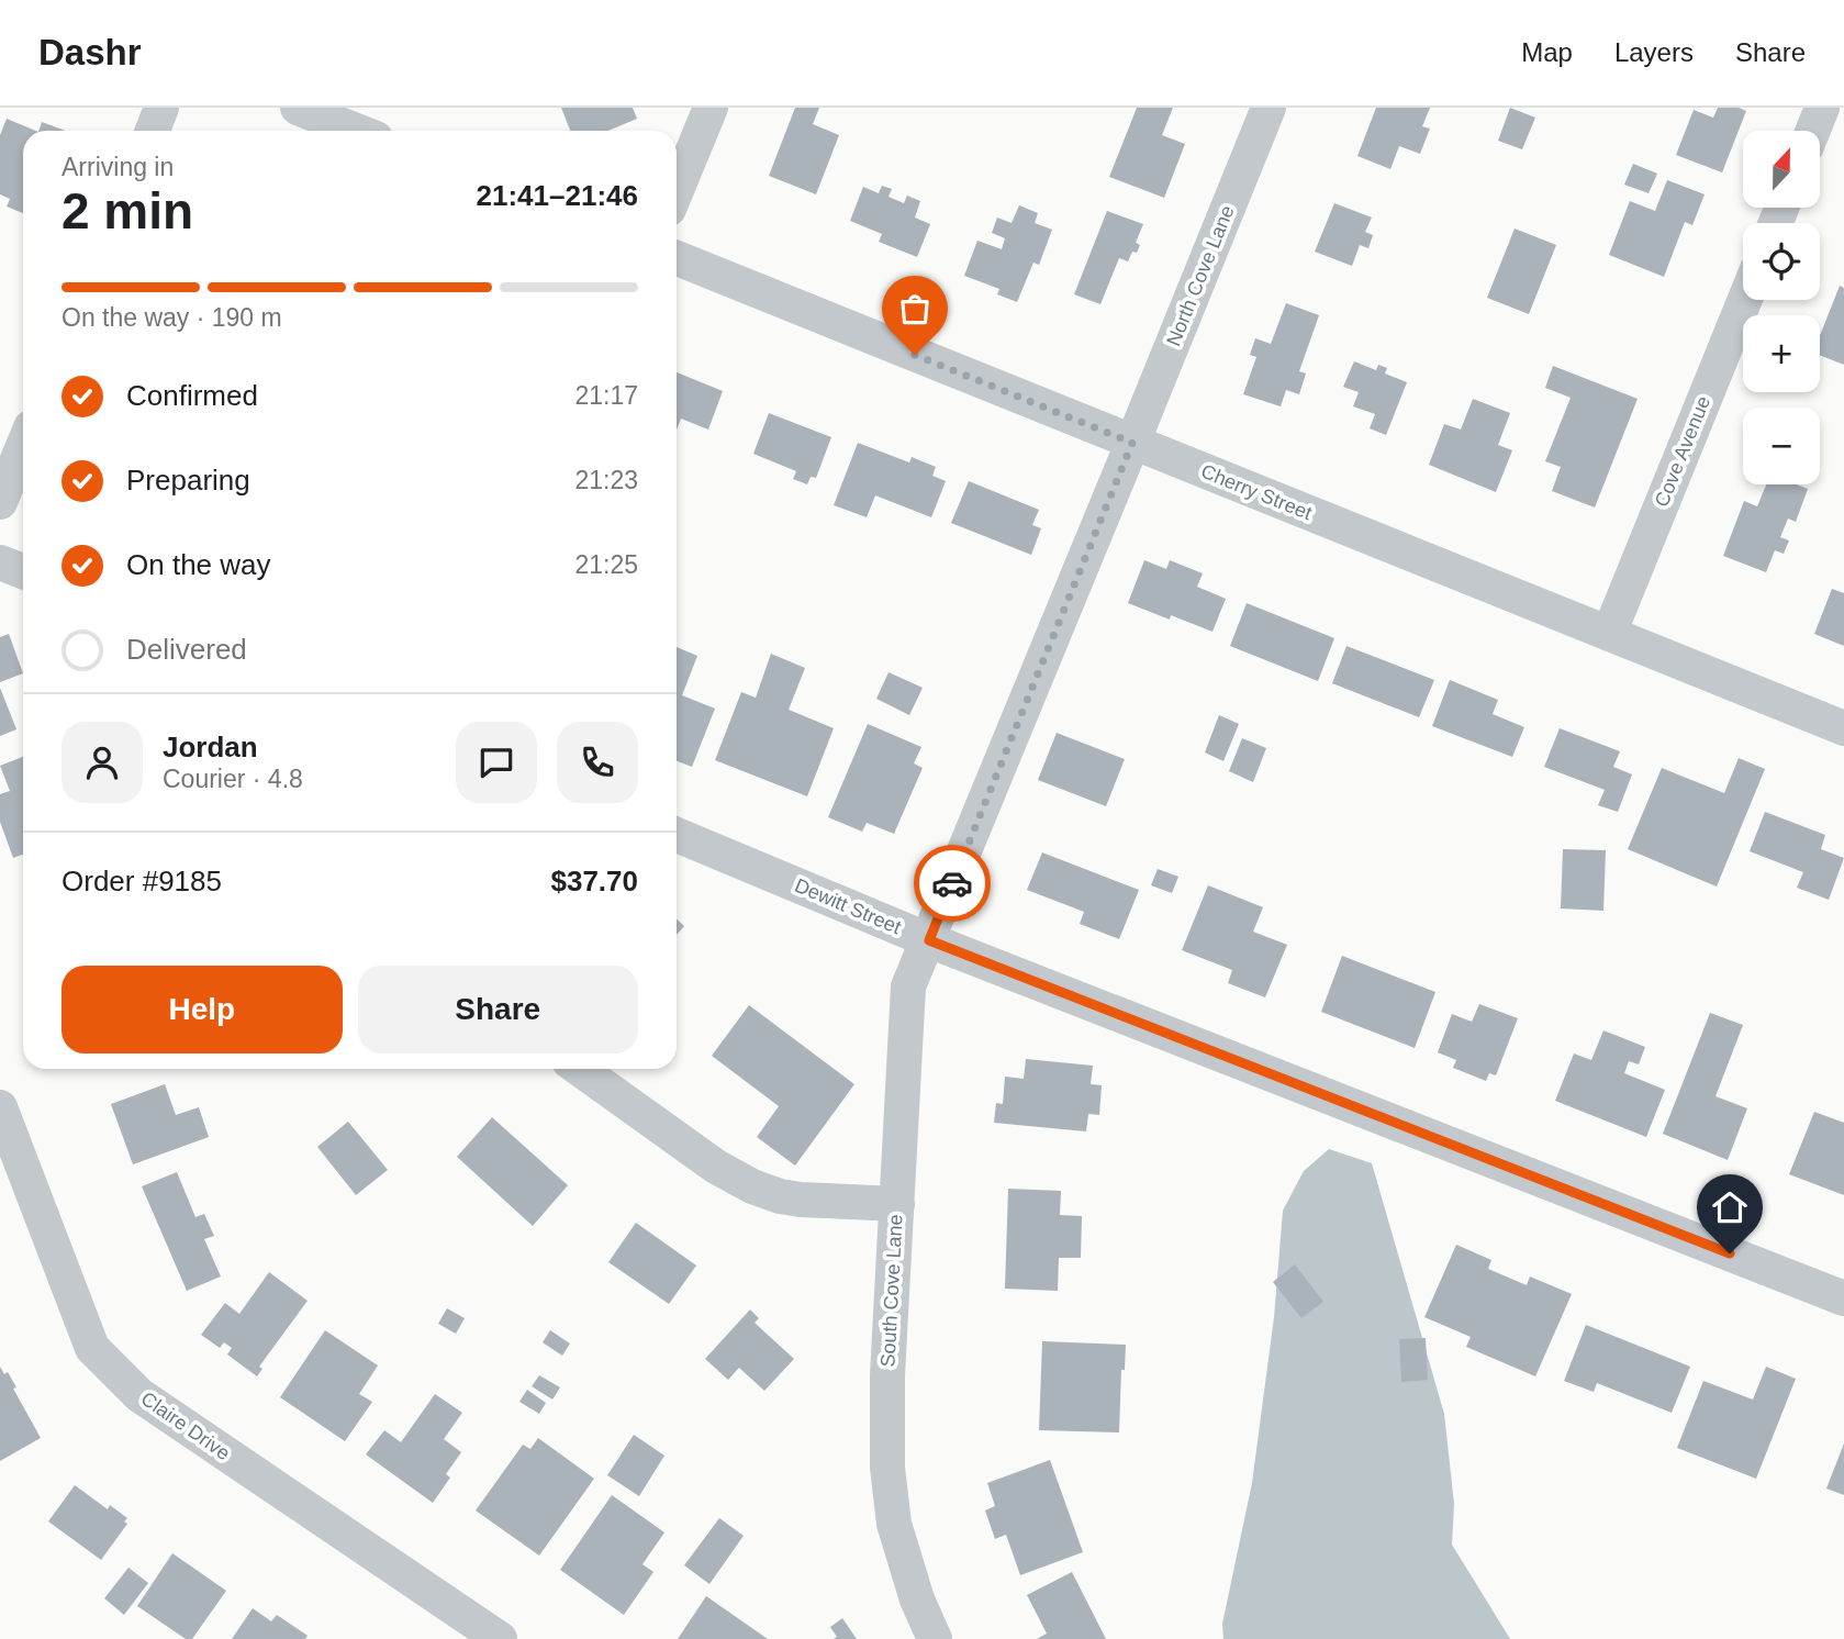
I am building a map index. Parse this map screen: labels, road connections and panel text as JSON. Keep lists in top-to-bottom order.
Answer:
{
  "streets": {
    "street": [
      "North Cove Lane",
      "Cove Avenue",
      "Cherry Street",
      "Dewitt Street",
      "South Cove Lane",
      "Claire Drive"
    ]
  },
  "crossings": [
    ["North Cove Lane", "Cherry Street"],
    ["North Cove Lane", "Dewitt Street"],
    ["North Cove Lane", "South Cove Lane"],
    ["Cove Avenue", "Cherry Street"],
    ["Dewitt Street", "South Cove Lane"]
  ],
  "north": "top",
  "page": {
    "header": "Dashr",
    "nav": ["Map", "Layers", "Share"],
    "map_buttons": ["+", "−"],
    "heading": ["2 min", "Arriving in", "21:41–21:46"],
    "panel": [
      "Jordan",
      "Courier · 4.8",
      "Order #9185",
      "$37.70"
    ],
    "bar": "On the way · 190 m",
    "list": [
      ["Confirmed", "21:17"],
      ["Preparing", "21:23"],
      ["On the way", "21:25"],
      "Delivered"
    ],
    "buttons": ["Help", "Share"]
  }
}
